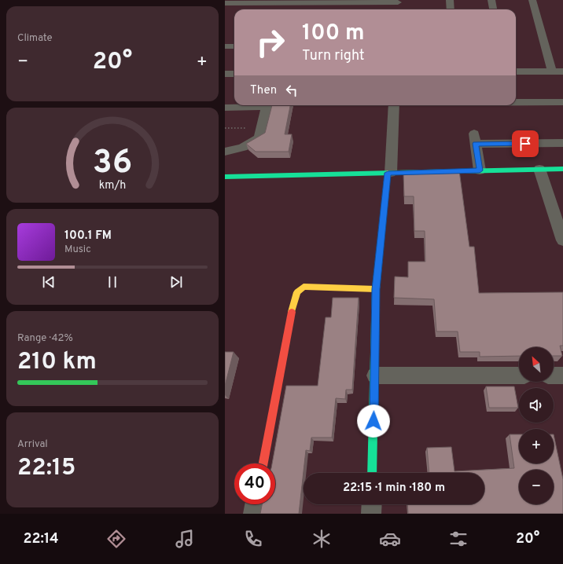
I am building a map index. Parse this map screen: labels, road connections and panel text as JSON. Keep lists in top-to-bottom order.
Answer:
{
  "north": "top left",
  "page": {
    "tile": [
      "Climate",
      ["Range · 42%", "210 km"],
      ["Arrival", "22:15"]
    ],
    "turn": ["100 m", "Turn right"],
    "heat": ["−", "20°", "+"],
    "then": "Then",
    "song": ["100.1 FM", "Music"],
    "map_buttons": ["+", "−"],
    "limit": "40",
    "trip": "22:15 · 1 min · 180 m",
    "tabs": ["22:14", "20°"],
    "gauge": ["36", "km/h"]
  }
}
